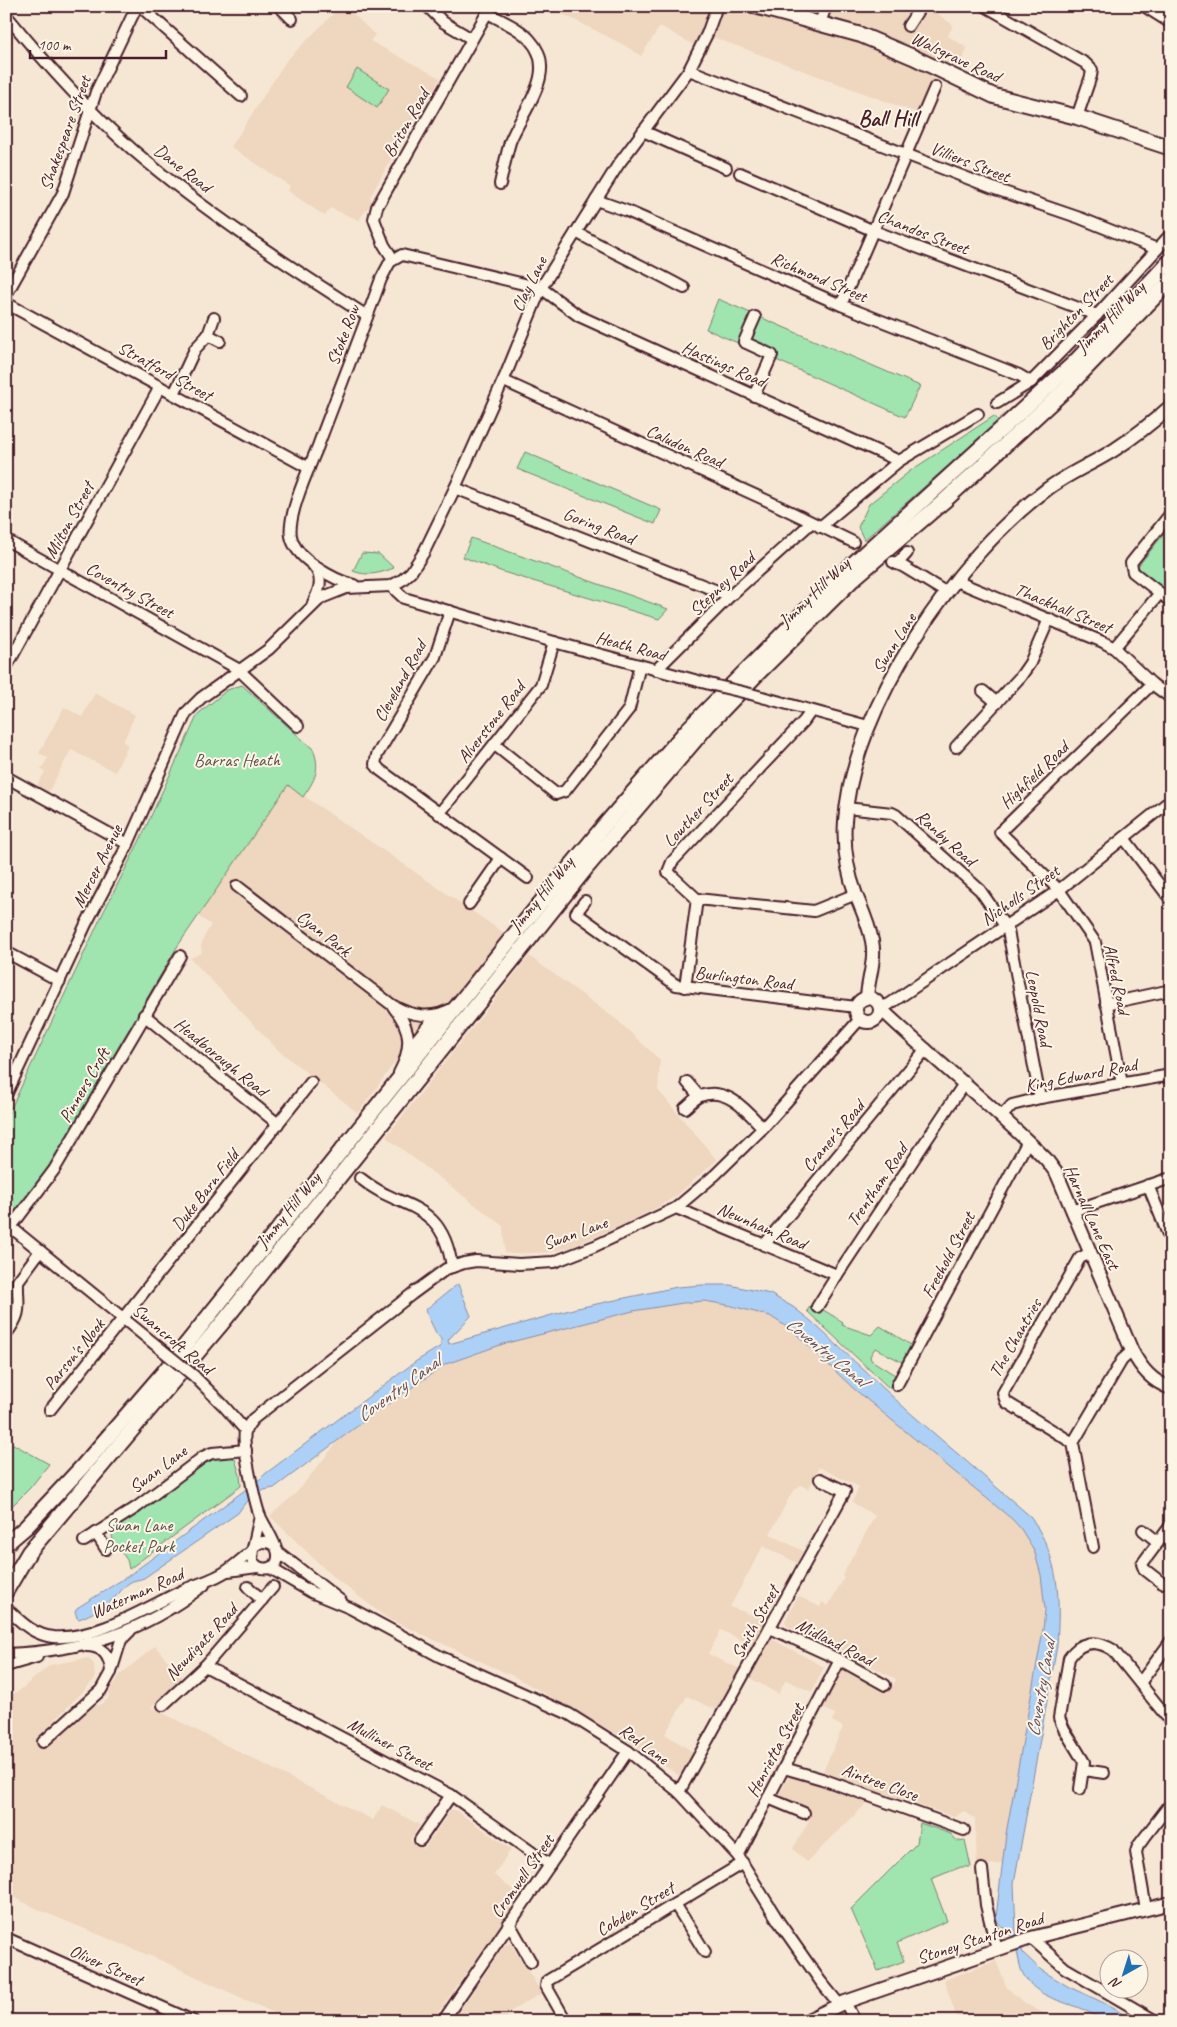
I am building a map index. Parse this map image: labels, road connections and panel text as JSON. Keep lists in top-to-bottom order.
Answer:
{
  "streets": {
    "highway": ["Walsgrave Road", "Jimmy Hill Way"],
    "main road": ["Swan Lane", "Harnall Lane East", "Stoney Stanton Road"],
    "street": [
      "Briton Road",
      "Shakespeare Street",
      "Villiers Street",
      "Dane Road",
      "Chandos Street",
      "Richmond Street",
      "Clay Lane",
      "Brighton Street",
      "Stoke Row",
      "Hastings Road",
      "Stratford Street",
      "Caludon Road",
      "Milton Street",
      "Goring Road",
      "Stepney Road",
      "Coventry Street",
      "Thackhall Street",
      "Heath Road",
      "Cleveland Road",
      "Alverstone Road",
      "Highfield Road",
      "Lowther Street",
      "Ranby Road",
      "Mercer Avenue",
      "Nicholls Street",
      "Cyan Park",
      "Burlington Road",
      "Alfred Road",
      "Leopold Road",
      "Headborough Road",
      "King Edward Road",
      "Pinners Croft",
      "Craner's Road",
      "Trentham Road",
      "Duke Barn Field",
      "Newnham Road",
      "Freehold Street",
      "The Chantries",
      "Swancroft Road",
      "Parson's Nook",
      "Waterman Road",
      "Smith Street",
      "Newdigate Road",
      "Midland Road",
      "Mulliner Street",
      "Red Lane",
      "Henrietta Street",
      "Aintree Close",
      "Cromwell Street",
      "Cobden Street",
      "Oliver Street"
    ]
  },
  "crossings": [
    ["Briton Road", "Stoke Row"],
    ["Shakespeare Street", "Dane Road"],
    ["Villiers Street", "Clay Lane"],
    ["Villiers Street", "Brighton Street"],
    ["Dane Road", "Stoke Row"],
    ["Chandos Street", "Brighton Street"],
    ["Richmond Street", "Clay Lane"],
    ["Richmond Street", "Brighton Street"],
    ["Clay Lane", "Hastings Road"],
    ["Clay Lane", "Caludon Road"],
    ["Clay Lane", "Goring Road"],
    ["Clay Lane", "Heath Road"],
    ["Jimmy Hill Way", "Cyan Park"],
    ["Stoke Row", "Stratford Street"],
    ["Stratford Street", "Milton Street"],
    ["Caludon Road", "Stepney Road"],
    ["Milton Street", "Coventry Street"],
    ["Goring Road", "Stepney Road"],
    ["Stepney Road", "Heath Road"],
    ["Coventry Street", "Mercer Avenue"],
    ["Thackhall Street", "Swan Lane"],
    ["Thackhall Street", "Highfield Road"],
    ["Swan Lane", "Heath Road"],
    ["Swan Lane", "Ranby Road"],
    ["Swan Lane", "Burlington Road"],
    ["Swan Lane", "Harnall Lane East"],
    ["Swan Lane", "Newnham Road"],
    ["Swan Lane", "Swancroft Road"],
    ["Heath Road", "Cleveland Road"],
    ["Heath Road", "Alverstone Road"],
    ["Heath Road", "Lowther Street"],
    ["Cleveland Road", "Alverstone Road"],
    ["Highfield Road", "Nicholls Street"],
    ["Highfield Road", "Alfred Road"],
    ["Ranby Road", "Nicholls Street"],
    ["Ranby Road", "Leopold Road"],
    ["Nicholls Street", "Alfred Road"],
    ["Nicholls Street", "Leopold Road"],
    ["Nicholls Street", "Harnall Lane East"],
    ["Burlington Road", "Harnall Lane East"],
    ["Alfred Road", "King Edward Road"],
    ["Leopold Road", "King Edward Road"],
    ["Headborough Road", "Pinners Croft"],
    ["Headborough Road", "Duke Barn Field"],
    ["King Edward Road", "Harnall Lane East"],
    ["Pinners Croft", "Swancroft Road"],
    ["Craner's Road", "Harnall Lane East"],
    ["Craner's Road", "Newnham Road"],
    ["Trentham Road", "Harnall Lane East"],
    ["Trentham Road", "Newnham Road"],
    ["Duke Barn Field", "Swancroft Road"],
    ["Duke Barn Field", "Parson's Nook"],
    ["Harnall Lane East", "Freehold Street"],
    ["Harnall Lane East", "The Chantries"],
    ["Swancroft Road", "Parson's Nook"],
    ["Waterman Road", "Red Lane"],
    ["Smith Street", "Midland Road"],
    ["Smith Street", "Red Lane"],
    ["Newdigate Road", "Mulliner Street"],
    ["Midland Road", "Henrietta Street"],
    ["Mulliner Street", "Cromwell Street"],
    ["Red Lane", "Henrietta Street"],
    ["Red Lane", "Cromwell Street"],
    ["Red Lane", "Cobden Street"],
    ["Red Lane", "Stoney Stanton Road"],
    ["Henrietta Street", "Aintree Close"],
    ["Henrietta Street", "Cobden Street"]
  ],
  "districts": ["Ball Hill"],
  "water": ["Coventry Canal"],
  "parks": ["Barras Heath", "Swan Lane Pocket Park"],
  "scale_bar": "100 m",
  "north": "bottom left"
}
